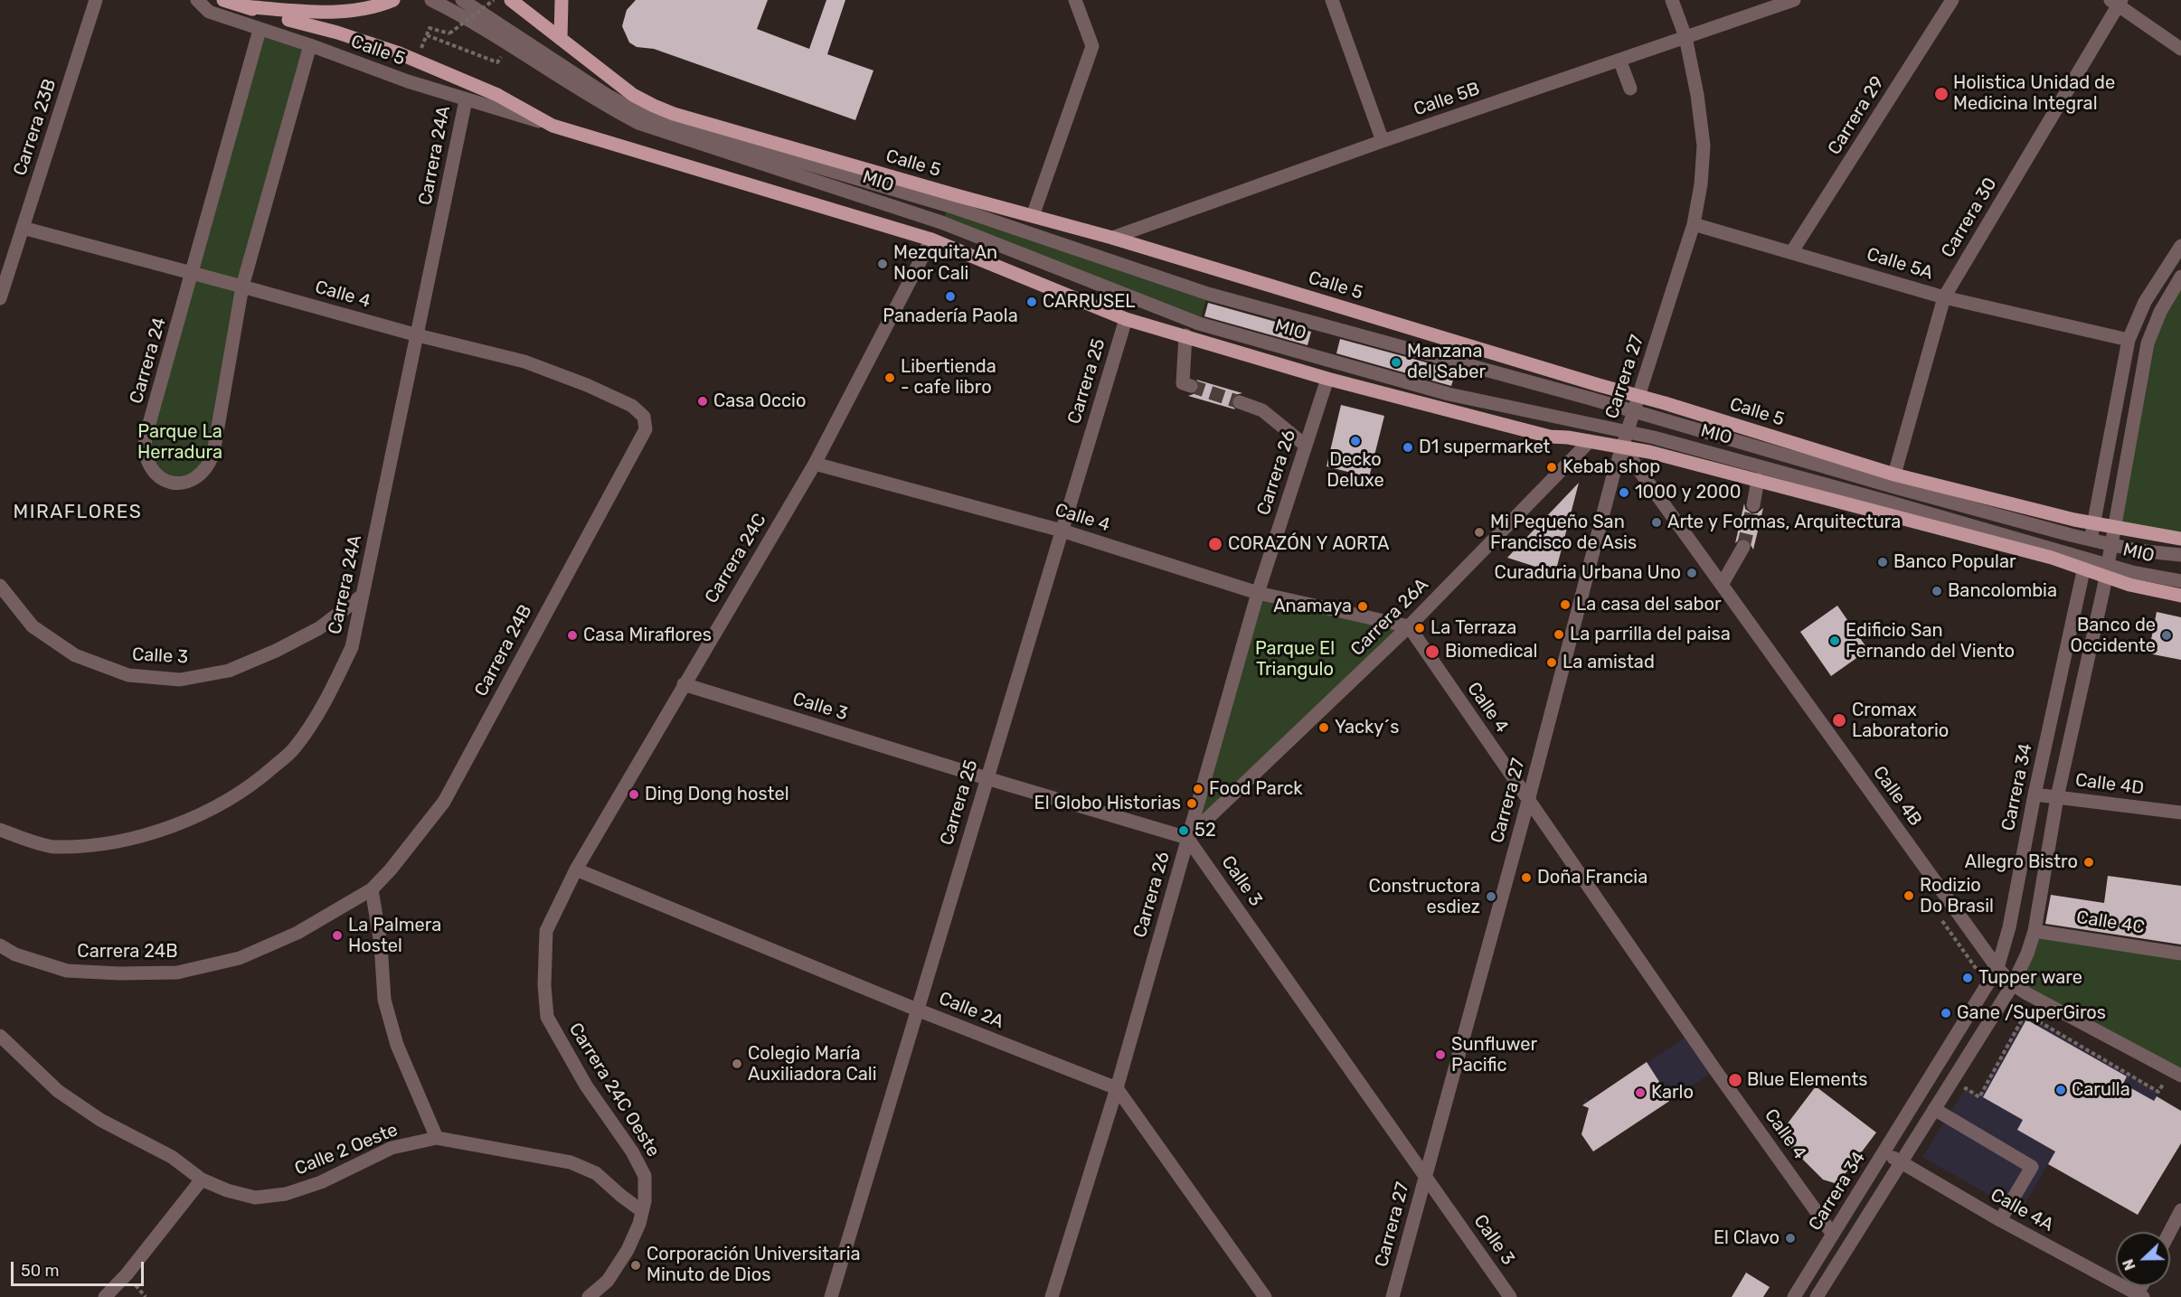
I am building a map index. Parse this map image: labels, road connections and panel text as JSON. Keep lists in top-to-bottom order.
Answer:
{
  "streets": {
    "main road": ["Calle 5"],
    "street": [
      "Calle 5B",
      "Carrera 29",
      "Carrera 23B",
      "Carrera 24A",
      "MIO",
      "Carrera 30",
      "Calle 5A",
      "Calle 4",
      "Carrera 24",
      "Carrera 27",
      "Carrera 25",
      "Carrera 26",
      "Carrera 24C",
      "Carrera 26A",
      "Carrera 24B",
      "Calle 3",
      "Calle 4D",
      "Carrera 34",
      "Calle 4B",
      "Calle 4C",
      "Calle 2A",
      "Carrera 24C Oeste",
      "Calle 2 Oeste",
      "Calle 4A"
    ]
  },
  "crossings": [
    ["Calle 5", "Calle 5B"],
    ["Calle 5", "Carrera 24A"],
    ["Calle 5", "MIO"],
    ["Calle 5", "Carrera 30"],
    ["Calle 5", "Carrera 24"],
    ["Calle 5", "Carrera 27"],
    ["Calle 5", "Carrera 25"],
    ["Calle 5", "Carrera 26"],
    ["Calle 5", "Carrera 24C"],
    ["Calle 5", "Carrera 26A"],
    ["Calle 5", "Carrera 34"],
    ["Calle 5", "Calle 4B"],
    ["Calle 5B", "Carrera 27"],
    ["Carrera 29", "Calle 5A"],
    ["Carrera 23B", "Calle 4"],
    ["Carrera 24A", "Calle 4"],
    ["Carrera 24A", "Calle 3"],
    ["MIO", "Carrera 27"],
    ["MIO", "Carrera 34"],
    ["Carrera 30", "Calle 5A"],
    ["Calle 5A", "Carrera 27"],
    ["Calle 5A", "Carrera 34"],
    ["Calle 4", "Carrera 24"],
    ["Calle 4", "Carrera 27"],
    ["Calle 4", "Carrera 25"],
    ["Calle 4", "Carrera 26"],
    ["Calle 4", "Carrera 24C"],
    ["Calle 4", "Carrera 26A"],
    ["Calle 4", "Carrera 24B"],
    ["Calle 4", "Carrera 34"],
    ["Carrera 27", "Calle 3"],
    ["Carrera 27", "Calle 4B"],
    ["Carrera 25", "Calle 3"],
    ["Carrera 25", "Calle 2A"],
    ["Carrera 26", "Carrera 26A"],
    ["Carrera 26", "Calle 3"],
    ["Carrera 26", "Calle 2A"],
    ["Carrera 24C", "Calle 3"],
    ["Carrera 24C", "Calle 2A"],
    ["Carrera 24C", "Carrera 24C Oeste"],
    ["Carrera 26A", "Calle 3"],
    ["Calle 4D", "Carrera 34"],
    ["Carrera 34", "Calle 4B"],
    ["Carrera 34", "Calle 4C"],
    ["Carrera 34", "Calle 4A"],
    ["Carrera 24C Oeste", "Calle 2 Oeste"]
  ],
  "districts": ["MIRAFLORES"],
  "parks": ["Parque La Herradura", "Parque El Triangulo"],
  "places": [
    "Holistica Unidad de Medicina Integral",
    "Mezquita An Noor Cali",
    "Panadería Paola",
    "CARRUSEL",
    "Manzana del Saber",
    "Libertienda - cafe libro",
    "Casa Occio",
    "Decko Deluxe",
    "D1 supermarket",
    "Kebab shop",
    "1000 y 2000",
    "Arte y Formas, Arquitectura",
    "Mi Pequeño San Francisco de Asis",
    "CORAZÓN Y AORTA",
    "Banco Popular",
    "Curaduria Urbana Uno",
    "Bancolombia",
    "La casa del sabor",
    "Anamaya",
    "La Terraza",
    "La parrilla del paisa",
    "Casa Miraflores",
    "Banco de Occidente",
    "Edificio San Fernando del Viento",
    "Biomedical",
    "La amistad",
    "Cromax Laboratorio",
    "Yacky´s",
    "Food Parck",
    "Ding Dong hostel",
    "El Globo Historias",
    "52",
    "Allegro Bistro",
    "Doña Francia",
    "Rodizio Do Brasil",
    "Constructora esdiez",
    "La Palmera Hostel",
    "Tupper ware",
    "Gane /SuperGiros",
    "Sunfluwer Pacific",
    "Colegio María Auxiliadora Cali",
    "Blue Elements",
    "Carulla",
    "Karlo",
    "El Clavo",
    "Corporación Universitaria Minuto de Dios"
  ],
  "scale_bar": "50 m",
  "north": "left"
}
